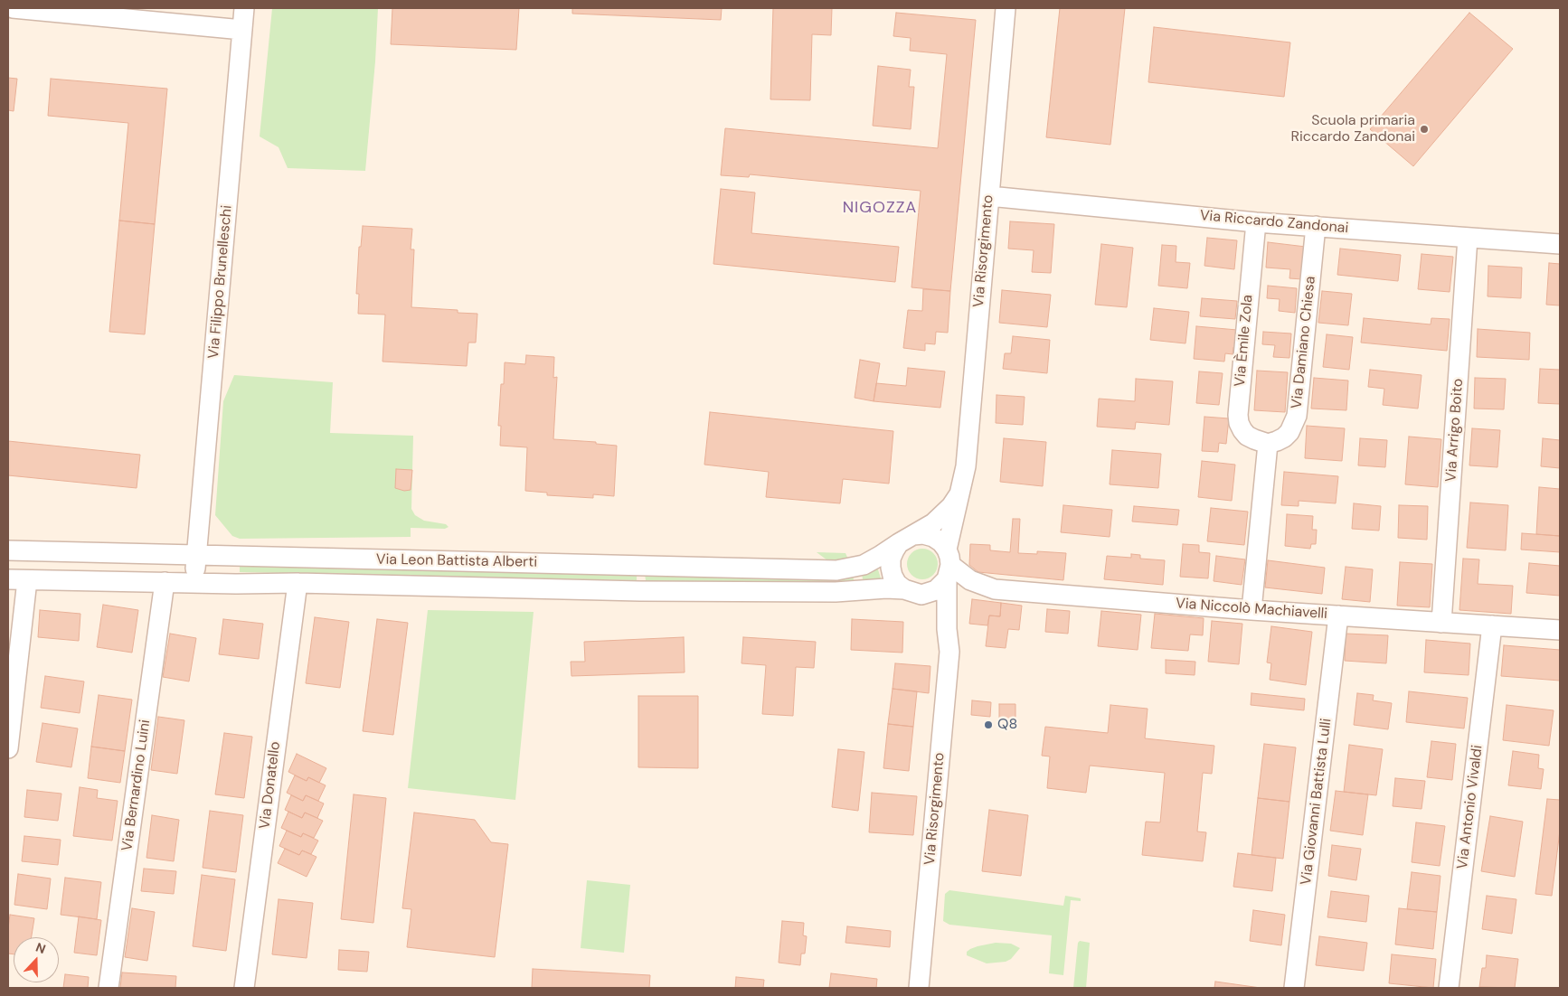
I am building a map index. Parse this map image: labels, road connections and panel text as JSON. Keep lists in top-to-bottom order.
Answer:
{
  "streets": {
    "street": [
      "Via Riccardo Zandonai",
      "Via Risorgimento",
      "Via Filippo Brunelleschi",
      "Via Èmile Zola",
      "Via Damiano Chiesa",
      "Via Arrigo Boito",
      "Via Leon Battista Alberti",
      "Via Niccolò Machiavelli",
      "Via Bernardino Luini",
      "Via Donatello",
      "Via Giovanni Battista Lulli",
      "Via Antonio Vivaldi"
    ]
  },
  "crossings": [
    ["Via Riccardo Zandonai", "Via Risorgimento"],
    ["Via Riccardo Zandonai", "Via Èmile Zola"],
    ["Via Riccardo Zandonai", "Via Damiano Chiesa"],
    ["Via Riccardo Zandonai", "Via Arrigo Boito"],
    ["Via Risorgimento", "Via Leon Battista Alberti"],
    ["Via Risorgimento", "Via Niccolò Machiavelli"],
    ["Via Filippo Brunelleschi", "Via Leon Battista Alberti"],
    ["Via Èmile Zola", "Via Damiano Chiesa"],
    ["Via Arrigo Boito", "Via Niccolò Machiavelli"],
    ["Via Leon Battista Alberti", "Via Niccolò Machiavelli"],
    ["Via Leon Battista Alberti", "Via Bernardino Luini"],
    ["Via Leon Battista Alberti", "Via Donatello"],
    ["Via Niccolò Machiavelli", "Via Giovanni Battista Lulli"],
    ["Via Niccolò Machiavelli", "Via Antonio Vivaldi"]
  ],
  "districts": ["NIGOZZA"],
  "places": ["Scuola primaria Riccardo Zandonai", "Q8"],
  "north": "top"
}
